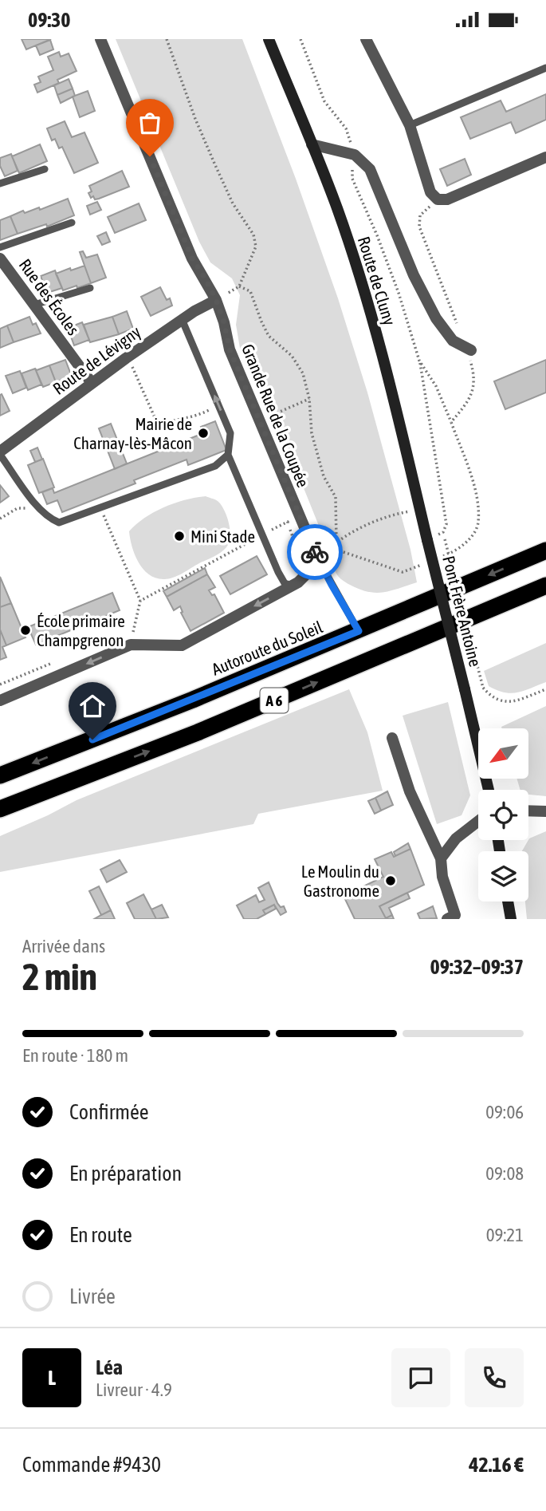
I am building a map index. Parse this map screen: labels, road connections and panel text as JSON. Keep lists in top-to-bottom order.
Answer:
{
  "streets": {
    "highway": ["Autoroute du Soleil", "A 6"],
    "main road": ["Route de Cluny", "Pont Frère Antoine"],
    "street": ["Rue des Écoles", "Route de Lévigny", "Grande Rue de la Coupée"]
  },
  "crossings": [
    ["Route de Cluny", "Pont Frère Antoine"],
    ["Rue des Écoles", "Route de Lévigny"],
    ["Route de Lévigny", "Grande Rue de la Coupée"]
  ],
  "places": [
    "Mairie de Charnay-lès-Mâcon",
    "Mini Stade",
    "École primaire Champgrenon",
    "Le Moulin du Gastronome"
  ],
  "north": "bottom left",
  "page": {
    "status": "09:30",
    "heading": ["2 min", "Arrivée dans", "09:32–09:37"],
    "panel": [
      "Léa",
      "Livreur · 4.9",
      "Commande #9430",
      "42.16 €"
    ],
    "bar": "En route · 180 m",
    "list": [
      ["Confirmée", "09:06"],
      ["En préparation", "09:08"],
      ["En route", "09:21"],
      "Livrée"
    ],
    "round": "L"
  }
}
